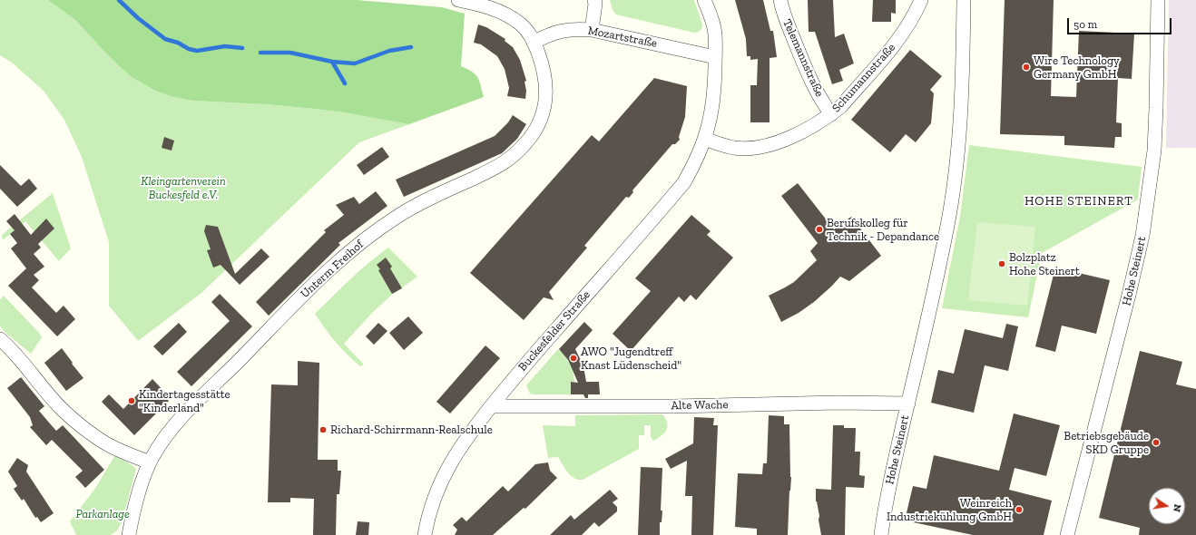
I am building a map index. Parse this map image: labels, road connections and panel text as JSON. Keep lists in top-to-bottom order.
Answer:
{
  "streets": {
    "street": [
      "Mozartstraße",
      "Telemannstraße",
      "Schumannstraße",
      "Unterm Freihof",
      "Hohe Steinert",
      "Buckesfelder Straße",
      "Alte Wache"
    ]
  },
  "crossings": [
    ["Mozartstraße", "Unterm Freihof"],
    ["Mozartstraße", "Buckesfelder Straße"],
    ["Telemannstraße", "Schumannstraße"],
    ["Schumannstraße", "Buckesfelder Straße"],
    ["Hohe Steinert", "Alte Wache"],
    ["Buckesfelder Straße", "Alte Wache"]
  ],
  "districts": ["HOHE STEINERT"],
  "parks": ["Kleingartenverein Buckesfeld e.V.", "Parkanlage"],
  "places": [
    "Wire Technology Germany GmbH",
    "Berufskolleg für Technik - Depandance",
    "Bolzplatz Hohe Steinert",
    "AWO \"Jugendtreff Knast Lüdenscheid\"",
    "Kindertagesstätte \"Kinderland\"",
    "Richard-Schirrmann-Realschule",
    "Betriebsgebäude SKD Gruppe",
    "Weinreich Industriekühlung GmbH"
  ],
  "scale_bar": "50 m",
  "north": "right"
}
